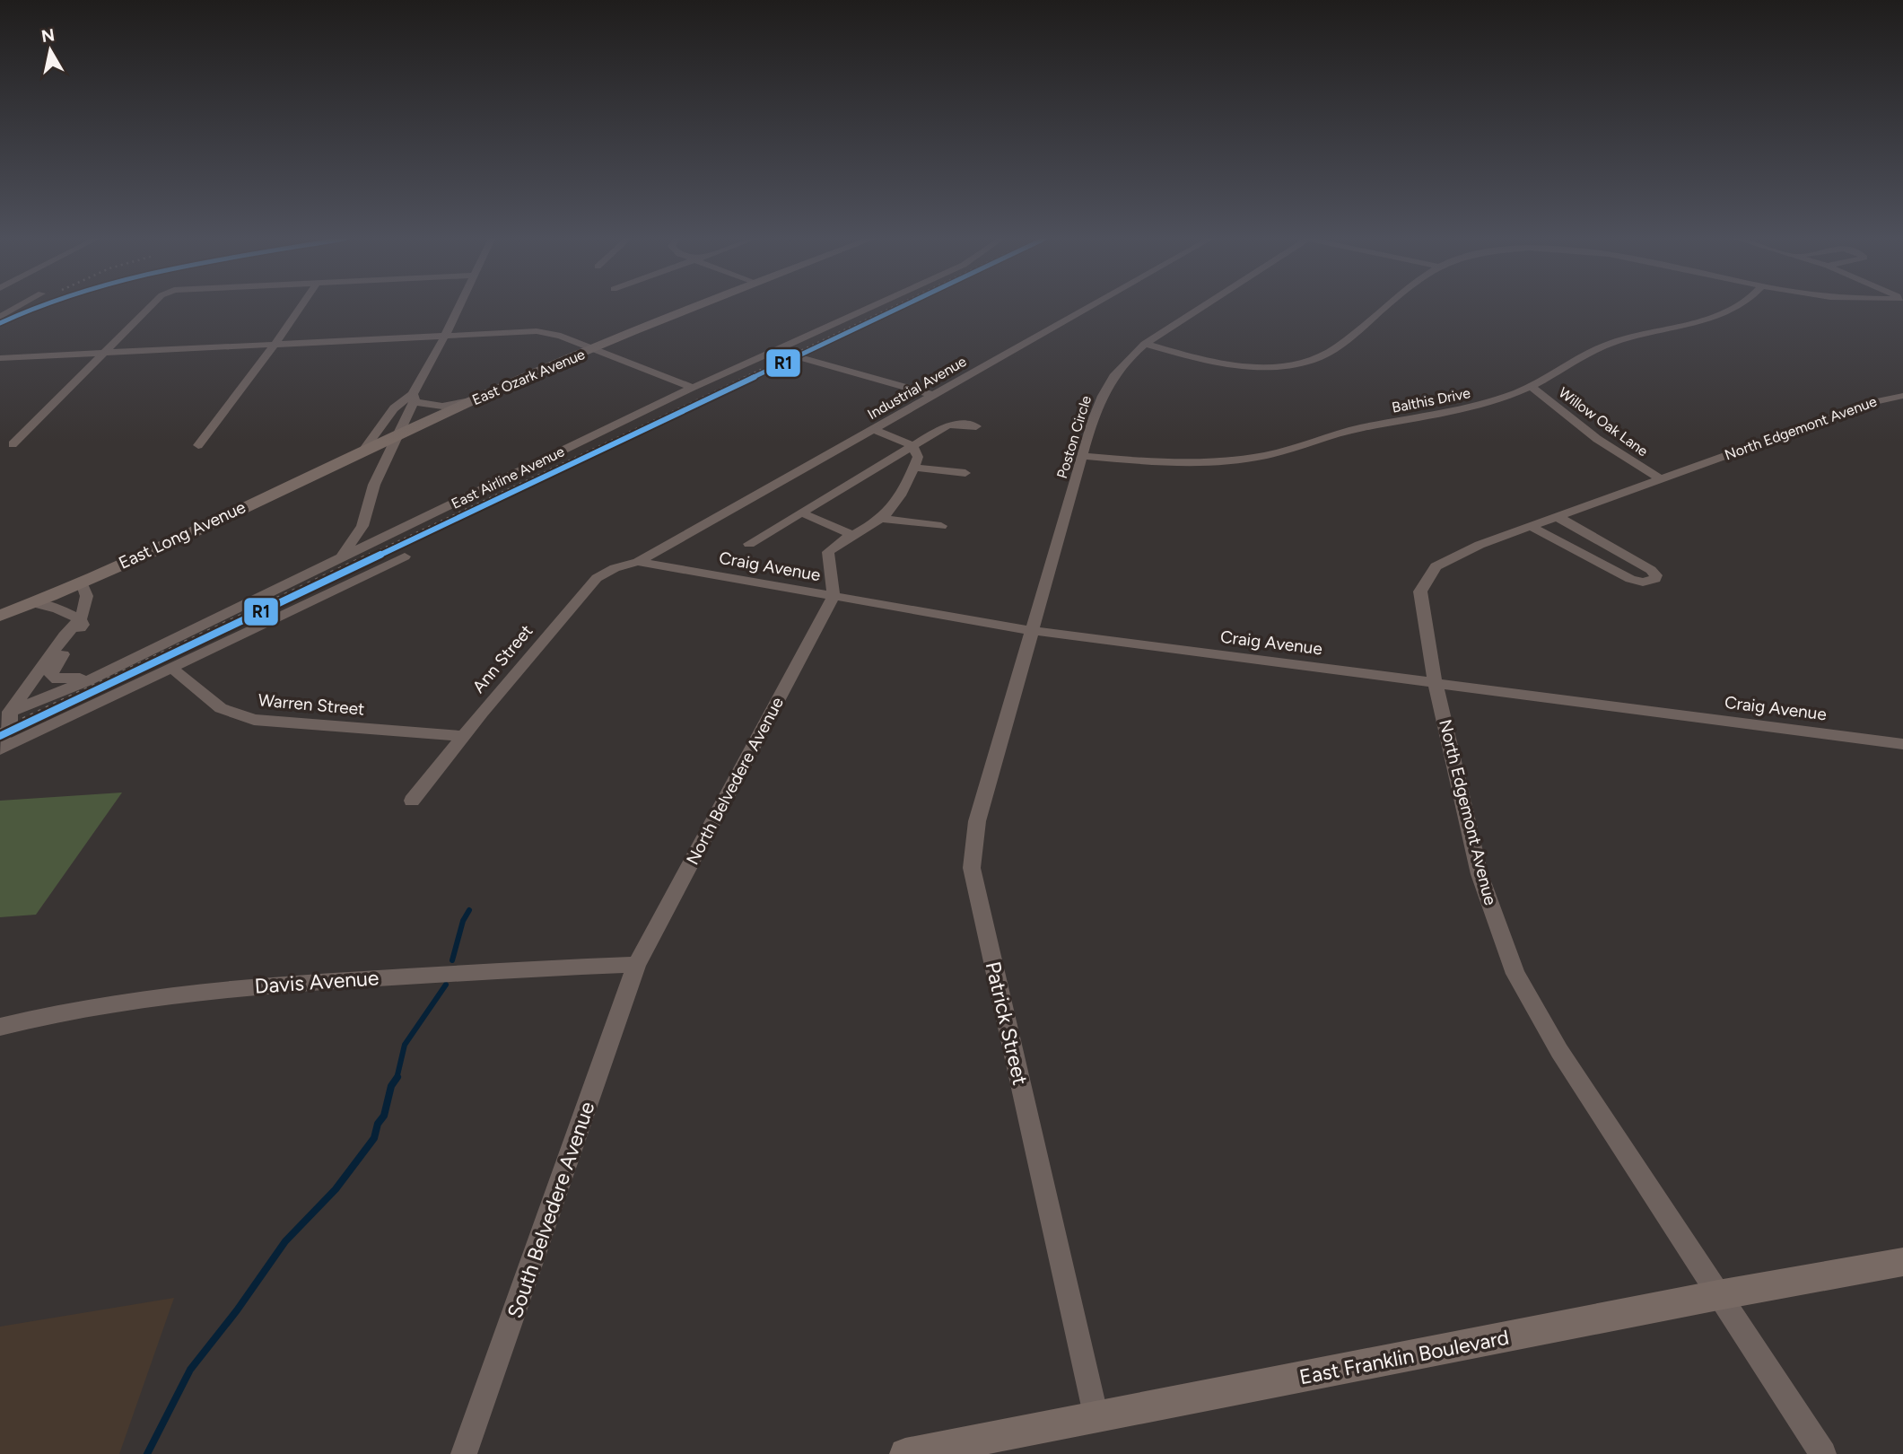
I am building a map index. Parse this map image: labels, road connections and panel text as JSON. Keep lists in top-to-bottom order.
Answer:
{
  "streets": {
    "main road": ["East Ozark Avenue", "East Long Avenue", "East Franklin Boulevard"],
    "street": [
      "Industrial Avenue",
      "Balthis Drive",
      "Willow Oak Lane",
      "North Edgemont Avenue",
      "Poston Circle",
      "East Airline Avenue",
      "Craig Avenue",
      "Ann Street",
      "Warren Street",
      "North Belvedere Avenue",
      "Davis Avenue",
      "Patrick Street",
      "South Belvedere Avenue"
    ]
  },
  "crossings": [
    ["East Ozark Avenue", "East Long Avenue"],
    ["Industrial Avenue", "Craig Avenue"],
    ["Industrial Avenue", "Ann Street"],
    ["Balthis Drive", "Willow Oak Lane"],
    ["Balthis Drive", "Poston Circle"],
    ["Willow Oak Lane", "North Edgemont Avenue"],
    ["North Edgemont Avenue", "Craig Avenue"],
    ["North Edgemont Avenue", "East Franklin Boulevard"],
    ["Poston Circle", "Craig Avenue"],
    ["Poston Circle", "Patrick Street"],
    ["Craig Avenue", "Ann Street"],
    ["Craig Avenue", "North Belvedere Avenue"],
    ["Craig Avenue", "Patrick Street"],
    ["Ann Street", "Warren Street"],
    ["North Belvedere Avenue", "Davis Avenue"],
    ["North Belvedere Avenue", "South Belvedere Avenue"],
    ["Davis Avenue", "South Belvedere Avenue"],
    ["Patrick Street", "East Franklin Boulevard"]
  ],
  "lines": ["transit line R1"],
  "north": "top"
}
